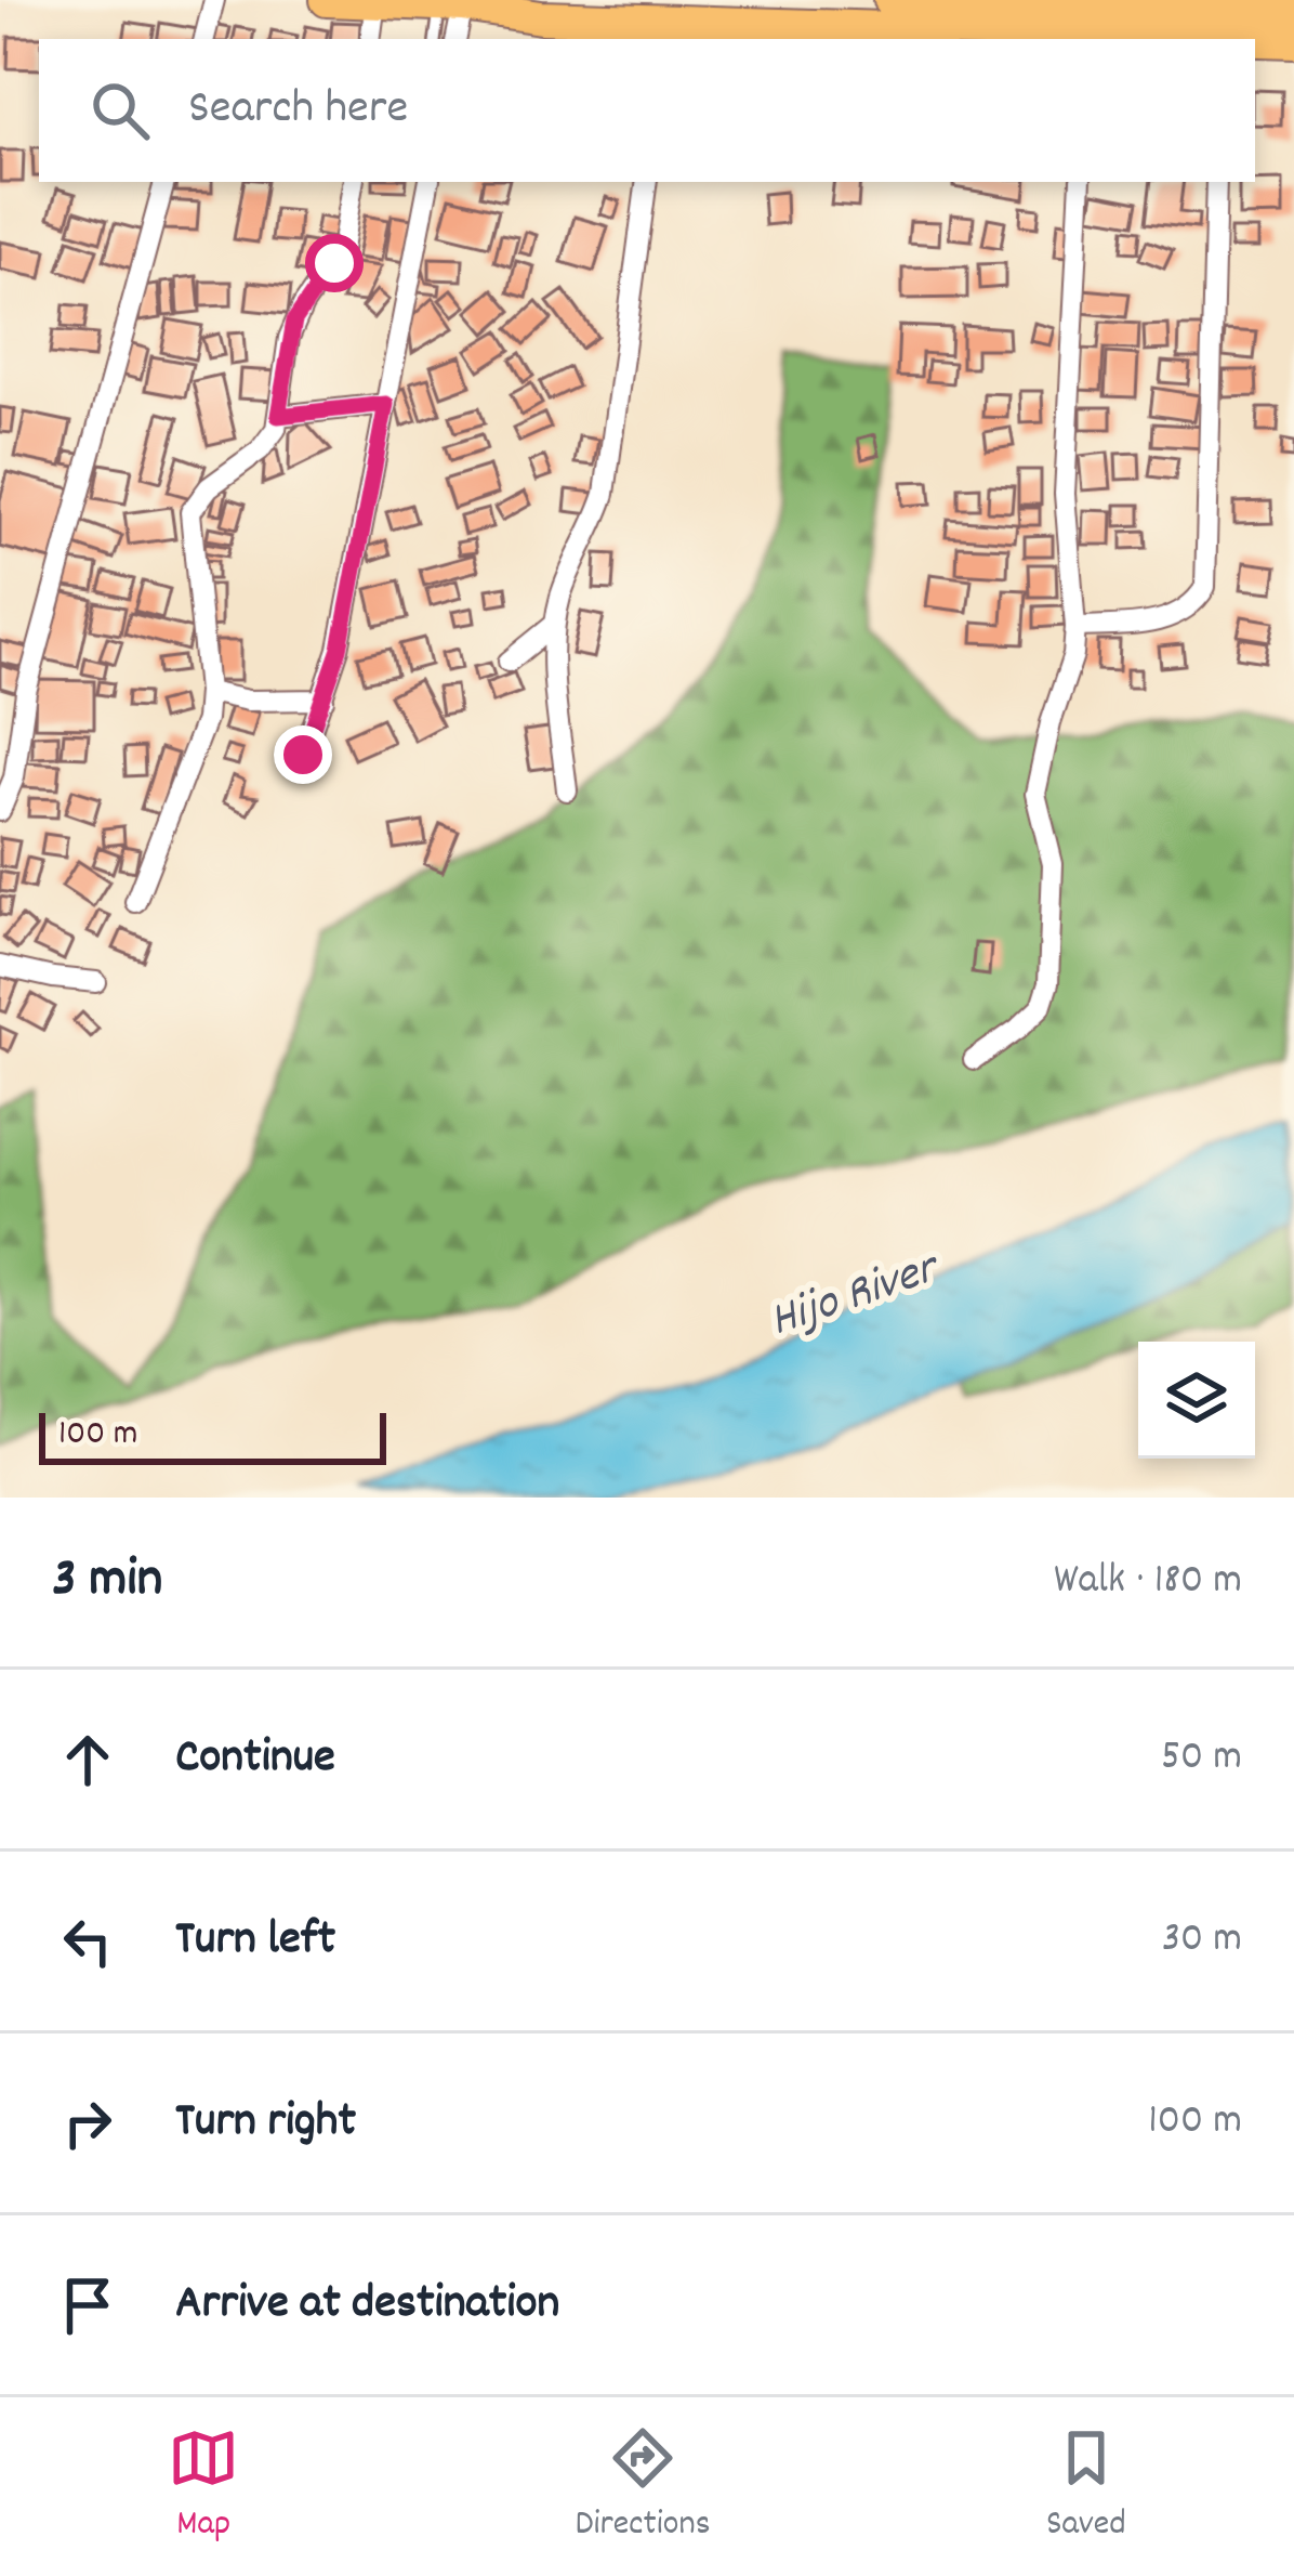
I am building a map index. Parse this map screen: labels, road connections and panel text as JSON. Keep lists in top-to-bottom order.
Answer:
{
  "water": ["Hijo River"],
  "scale_bar": "100 m",
  "page": {
    "search": "Search here",
    "scale": "100 m",
    "heading": ["3 min", "Walk · 180 m"],
    "list": [
      ["Continue", "50 m"],
      ["Turn left", "30 m"],
      ["Turn right", "100 m"],
      "Arrive at destination"
    ],
    "nav": ["Map", "Directions", "Saved"]
  }
}
